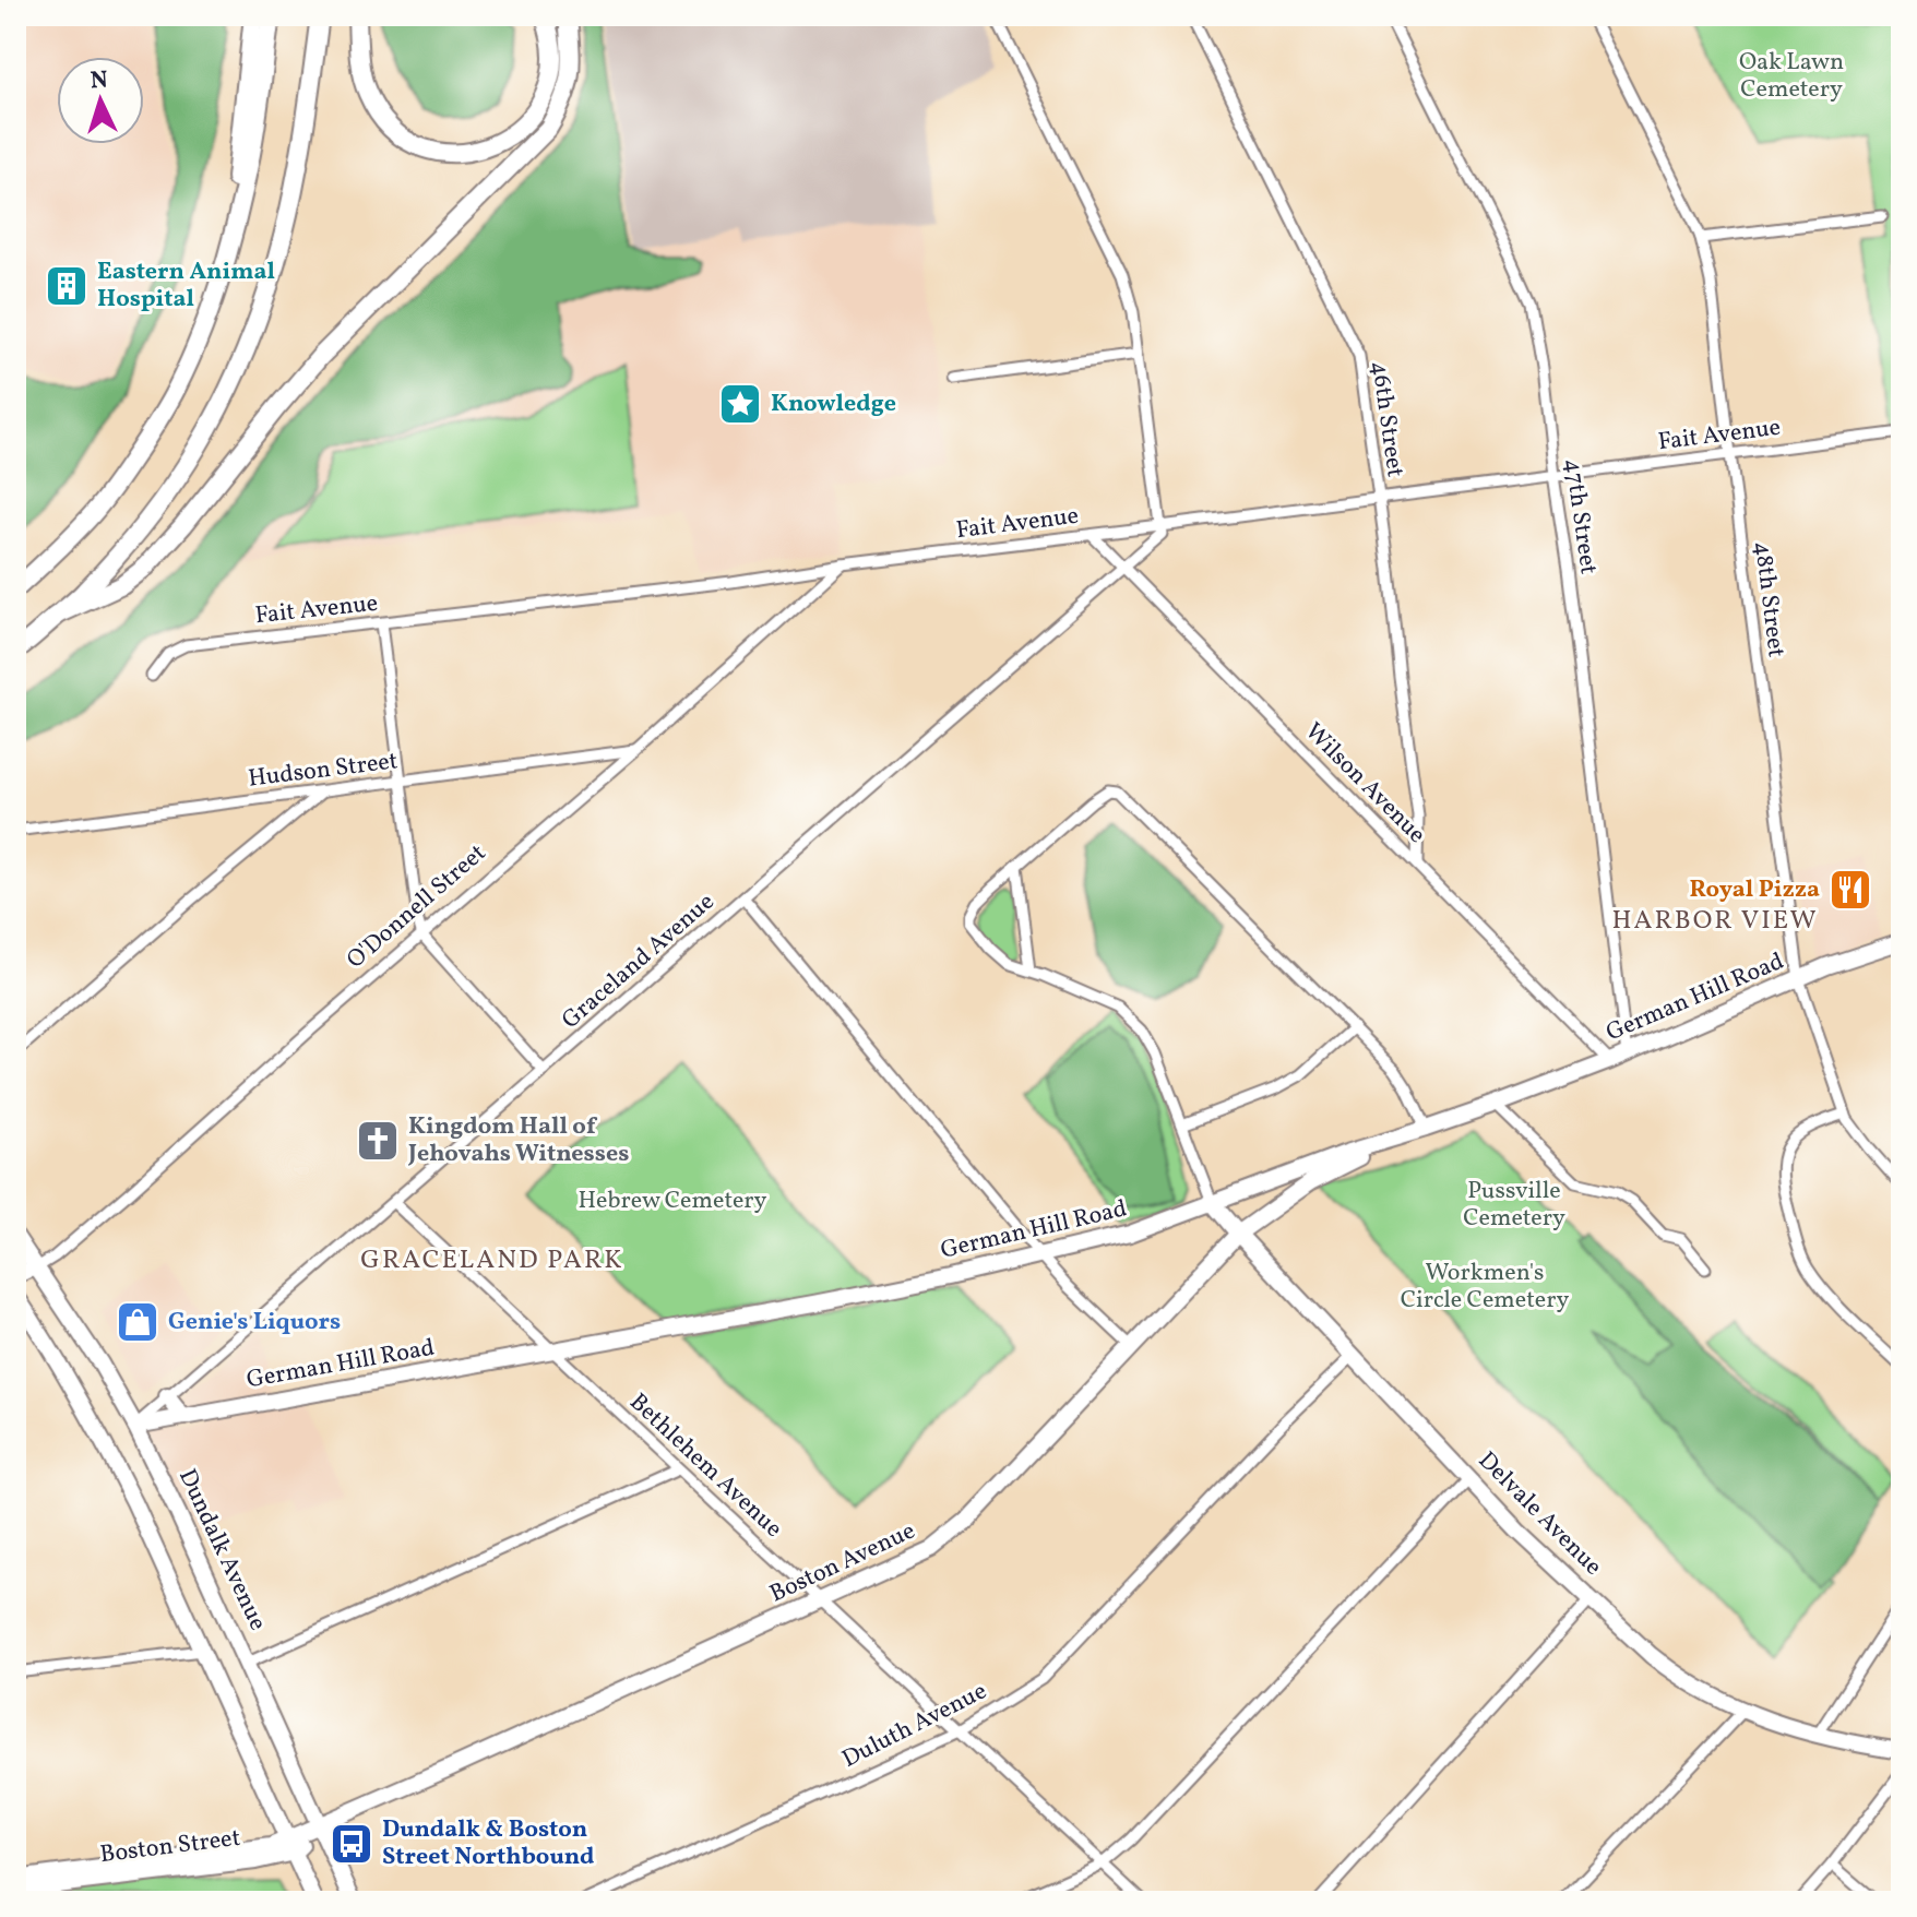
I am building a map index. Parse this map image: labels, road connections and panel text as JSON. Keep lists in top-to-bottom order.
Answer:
{
  "streets": {
    "street": [
      "46th Street",
      "Fait Avenue",
      "47th Street",
      "48th Street",
      "Hudson Street",
      "Wilson Avenue",
      "O'Donnell Street",
      "Graceland Avenue",
      "German Hill Road",
      "Bethlehem Avenue",
      "Delvale Avenue",
      "Dundalk Avenue",
      "Boston Avenue",
      "Duluth Avenue",
      "Boston Street"
    ]
  },
  "crossings": [
    ["46th Street", "Fait Avenue"],
    ["46th Street", "Wilson Avenue"],
    ["Fait Avenue", "47th Street"],
    ["Fait Avenue", "48th Street"],
    ["Fait Avenue", "Wilson Avenue"],
    ["Fait Avenue", "O'Donnell Street"],
    ["Fait Avenue", "Graceland Avenue"],
    ["47th Street", "German Hill Road"],
    ["48th Street", "German Hill Road"],
    ["Hudson Street", "O'Donnell Street"],
    ["Wilson Avenue", "Graceland Avenue"],
    ["Wilson Avenue", "German Hill Road"],
    ["O'Donnell Street", "Dundalk Avenue"],
    ["Graceland Avenue", "German Hill Road"],
    ["Graceland Avenue", "Bethlehem Avenue"],
    ["Graceland Avenue", "Dundalk Avenue"],
    ["German Hill Road", "Bethlehem Avenue"],
    ["German Hill Road", "Delvale Avenue"],
    ["German Hill Road", "Dundalk Avenue"],
    ["German Hill Road", "Boston Avenue"],
    ["Bethlehem Avenue", "Boston Avenue"],
    ["Bethlehem Avenue", "Duluth Avenue"],
    ["Delvale Avenue", "Boston Avenue"],
    ["Delvale Avenue", "Duluth Avenue"],
    ["Dundalk Avenue", "Boston Avenue"],
    ["Boston Avenue", "Boston Street"]
  ],
  "districts": ["HARBOR VIEW", "GRACELAND PARK"],
  "parks": [
    "Oak Lawn Cemetery",
    "Pussville Cemetery",
    "Hebrew Cemetery",
    "Workmen's Circle Cemetery"
  ],
  "places": {
    "building": ["Eastern Animal Hospital"],
    "place": ["Knowledge"],
    "restaurant": ["Royal Pizza"],
    "church": ["Kingdom Hall of Jehovahs Witnesses"],
    "shop": ["Genie's Liquors"],
    "bus stop": ["Dundalk & Boston Street Northbound"]
  },
  "north": "top"
}
